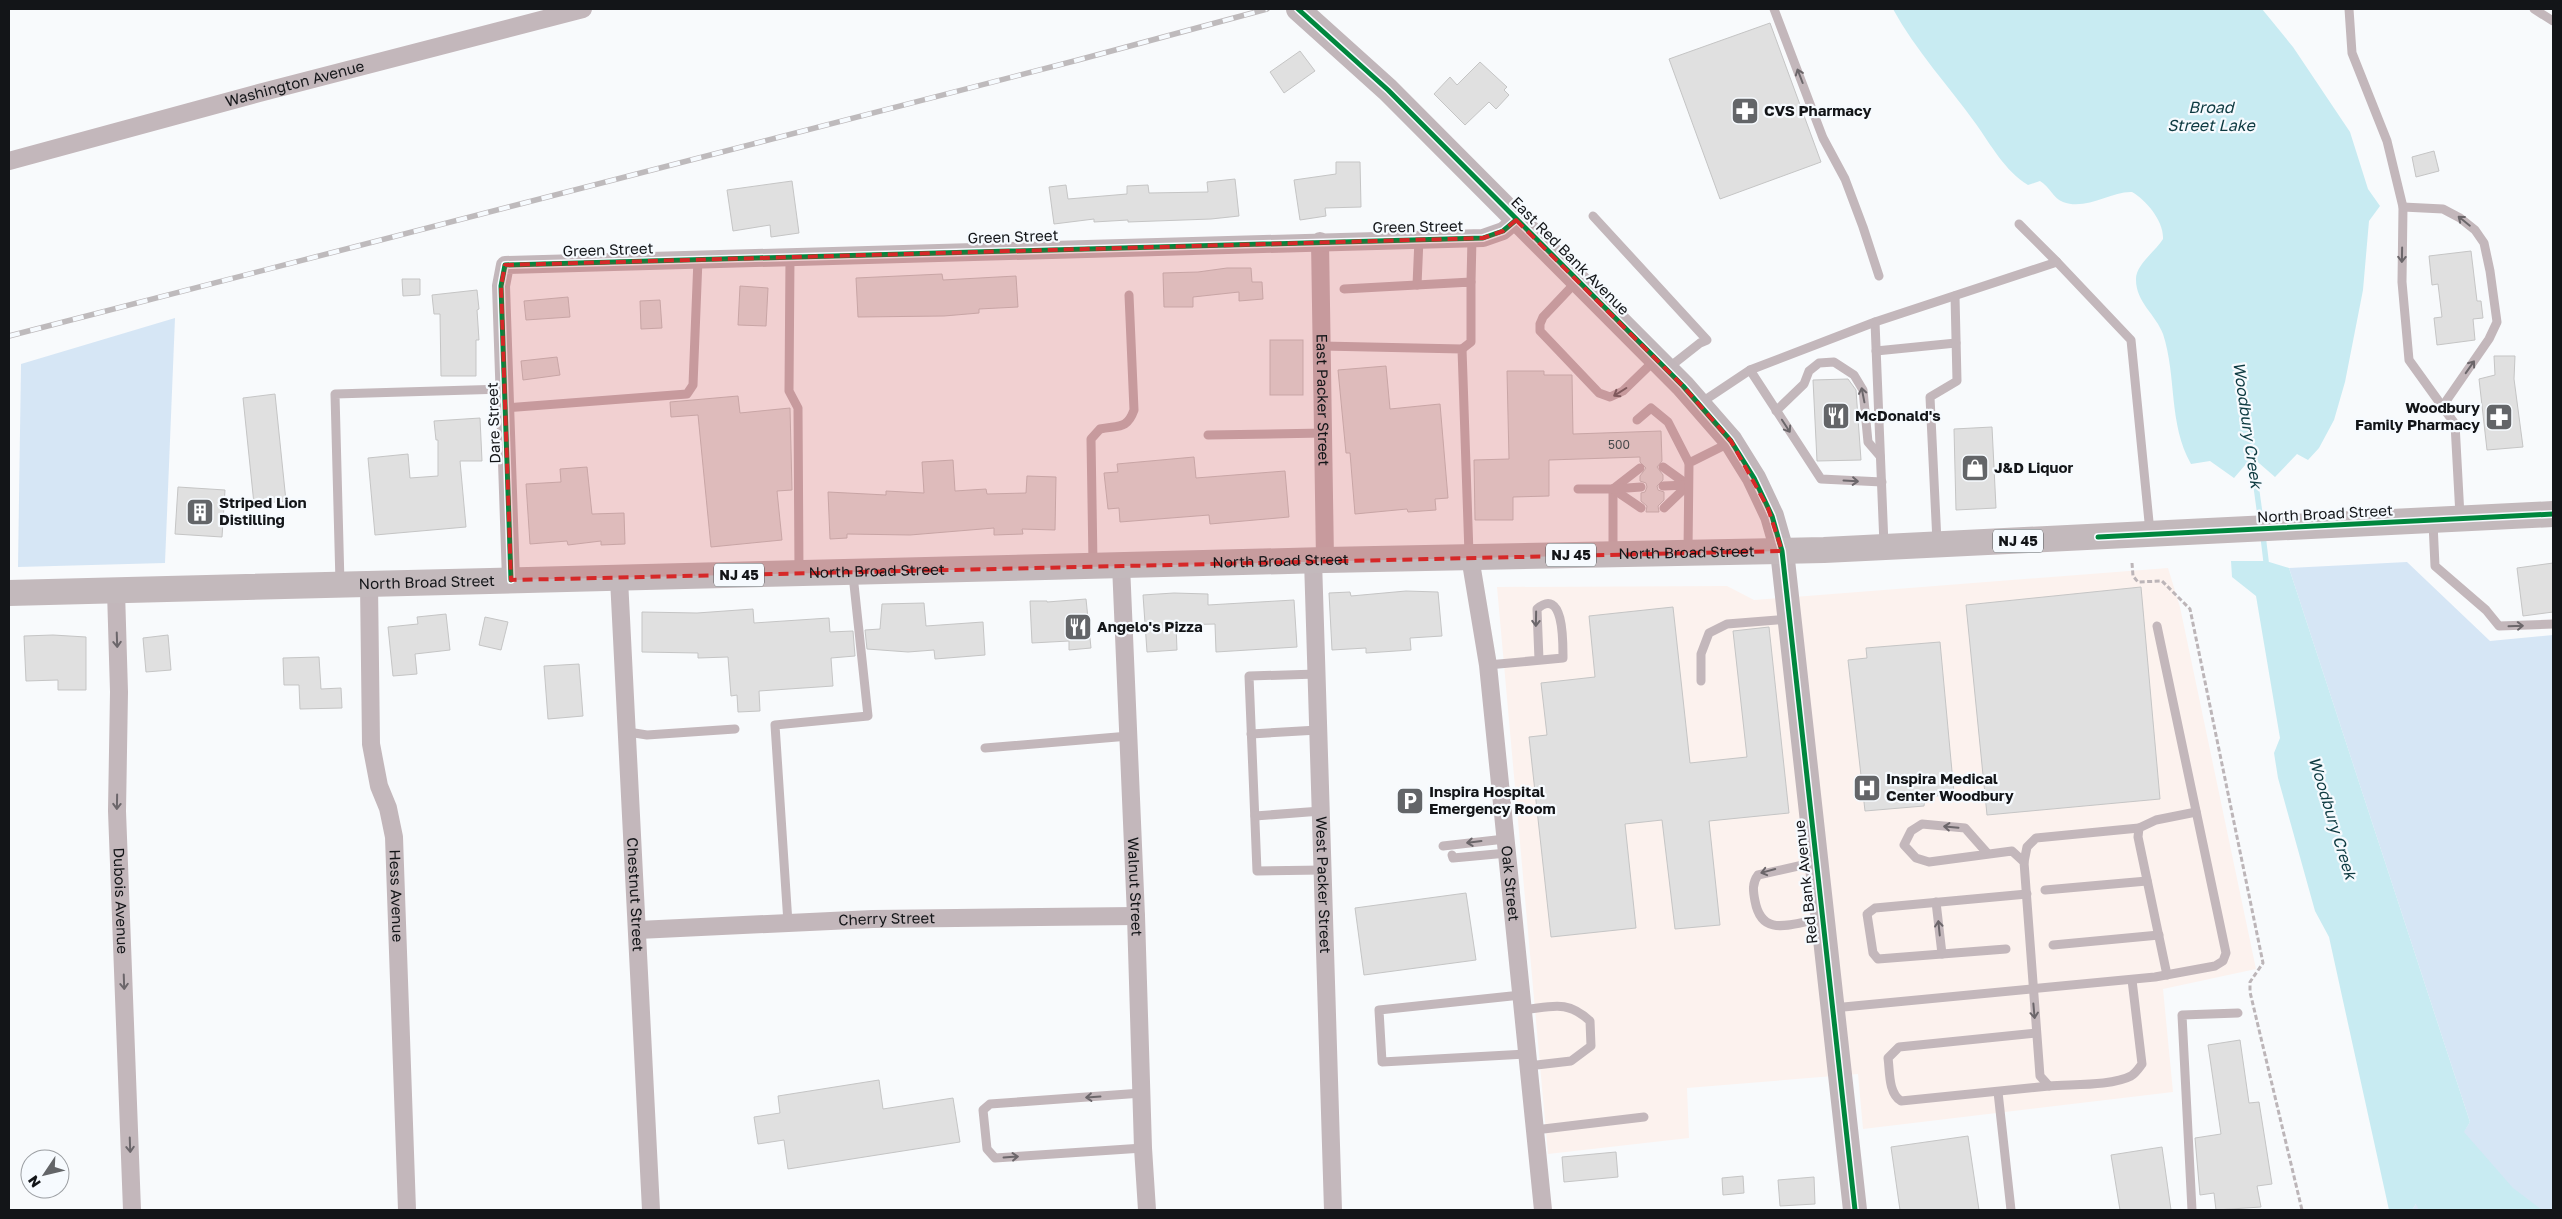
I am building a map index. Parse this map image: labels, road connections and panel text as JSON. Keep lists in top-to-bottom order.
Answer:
{
  "streets": {
    "main road": ["North Broad Street", "NJ 45"],
    "street": [
      "Washington Avenue",
      "Green Street",
      "East Red Bank Avenue",
      "East Packer Street",
      "Dare Street",
      "Red Bank Avenue",
      "Oak Street",
      "West Packer Street",
      "Walnut Street",
      "Chestnut Street",
      "Hess Avenue",
      "Dubois Avenue",
      "Cherry Street"
    ]
  },
  "crossings": [
    ["Green Street", "East Red Bank Avenue"],
    ["Green Street", "East Packer Street"],
    ["Green Street", "Dare Street"],
    ["East Red Bank Avenue", "North Broad Street"],
    ["East Red Bank Avenue", "Red Bank Avenue"],
    ["East Packer Street", "North Broad Street"],
    ["East Packer Street", "West Packer Street"],
    ["Dare Street", "North Broad Street"],
    ["North Broad Street", "Red Bank Avenue"],
    ["North Broad Street", "Oak Street"],
    ["North Broad Street", "West Packer Street"],
    ["North Broad Street", "Walnut Street"],
    ["North Broad Street", "Chestnut Street"],
    ["North Broad Street", "Hess Avenue"],
    ["North Broad Street", "Dubois Avenue"],
    ["Walnut Street", "Cherry Street"],
    ["Chestnut Street", "Cherry Street"]
  ],
  "one_way": ["Dubois Avenue"],
  "water": ["Broad Street Lake", "Woodbury Creek"],
  "places": {
    "pharmacy": ["CVS Pharmacy", "Woodbury Family Pharmacy"],
    "restaurant": ["McDonald's", "Angelo's Pizza"],
    "shop": ["J&D Liquor"],
    "building": ["Striped Lion Distilling"],
    "hospital": ["Inspira Medical Center Woodbury"],
    "parking": ["Inspira Hospital Emergency Room"]
  },
  "house_numbers": ["500"],
  "north": "bottom left"
}
